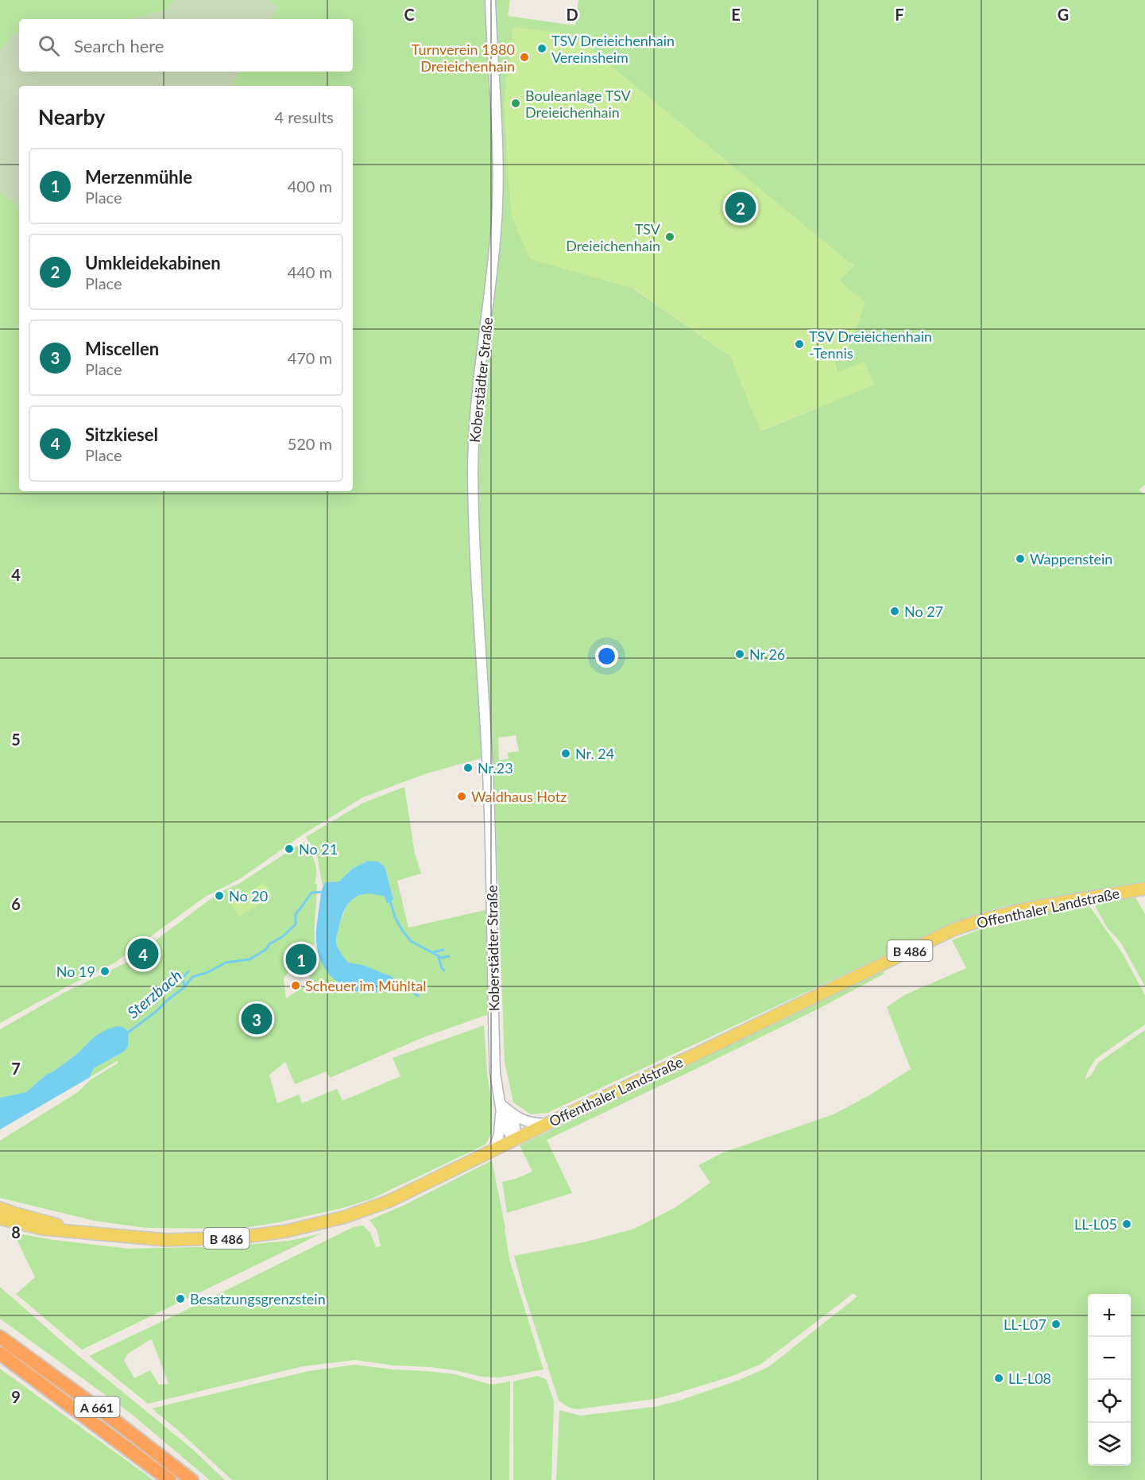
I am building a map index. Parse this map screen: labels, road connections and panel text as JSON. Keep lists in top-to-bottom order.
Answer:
{
  "streets": {
    "highway": ["A 661"],
    "main road": ["Offenthaler Landstraße", "B 486"],
    "street": ["Koberstädter Straße"]
  },
  "water": ["Sterzbach"],
  "places": [
    "TSV Dreieichenhain Vereinsheim",
    "Turnverein 1880 Dreieichenhain",
    "Bouleanlage TSV Dreieichenhain",
    "TSV Dreieichenhain",
    "TSV Dreieichenhain -Tennis",
    "Wappenstein",
    "No 27",
    "Nr 26",
    "Nr. 24",
    "Nr.23",
    "Waldhaus Hotz",
    "No 21",
    "No 20",
    "No 19",
    "Scheuer im Mühltal",
    "LL-L05",
    "Besatzungsgrenzstein",
    "LL-L07",
    "LL-L08"
  ],
  "page": {
    "search": "Search here",
    "heading": ["Nearby", "4 results"],
    "list": [
      {
        "mark": "1",
        "name": "Merzenmühle",
        "note": "Place",
        "value": "400 m"
      },
      {
        "mark": "2",
        "name": "Umkleidekabinen",
        "note": "Place",
        "value": "440 m"
      },
      {
        "mark": "3",
        "name": "Miscellen",
        "note": "Place",
        "value": "470 m"
      },
      {
        "mark": "4",
        "name": "Sitzkiesel",
        "note": "Place",
        "value": "520 m"
      }
    ],
    "pins": [
      "2",
      "4",
      "1",
      "3"
    ],
    "map_buttons": ["+", "−"]
  },
  "grid": {
    "columns": [
      "C",
      "D",
      "E",
      "F",
      "G"
    ],
    "rows": [
      "4",
      "5",
      "6",
      "7",
      "8",
      "9"
    ]
  }
}
